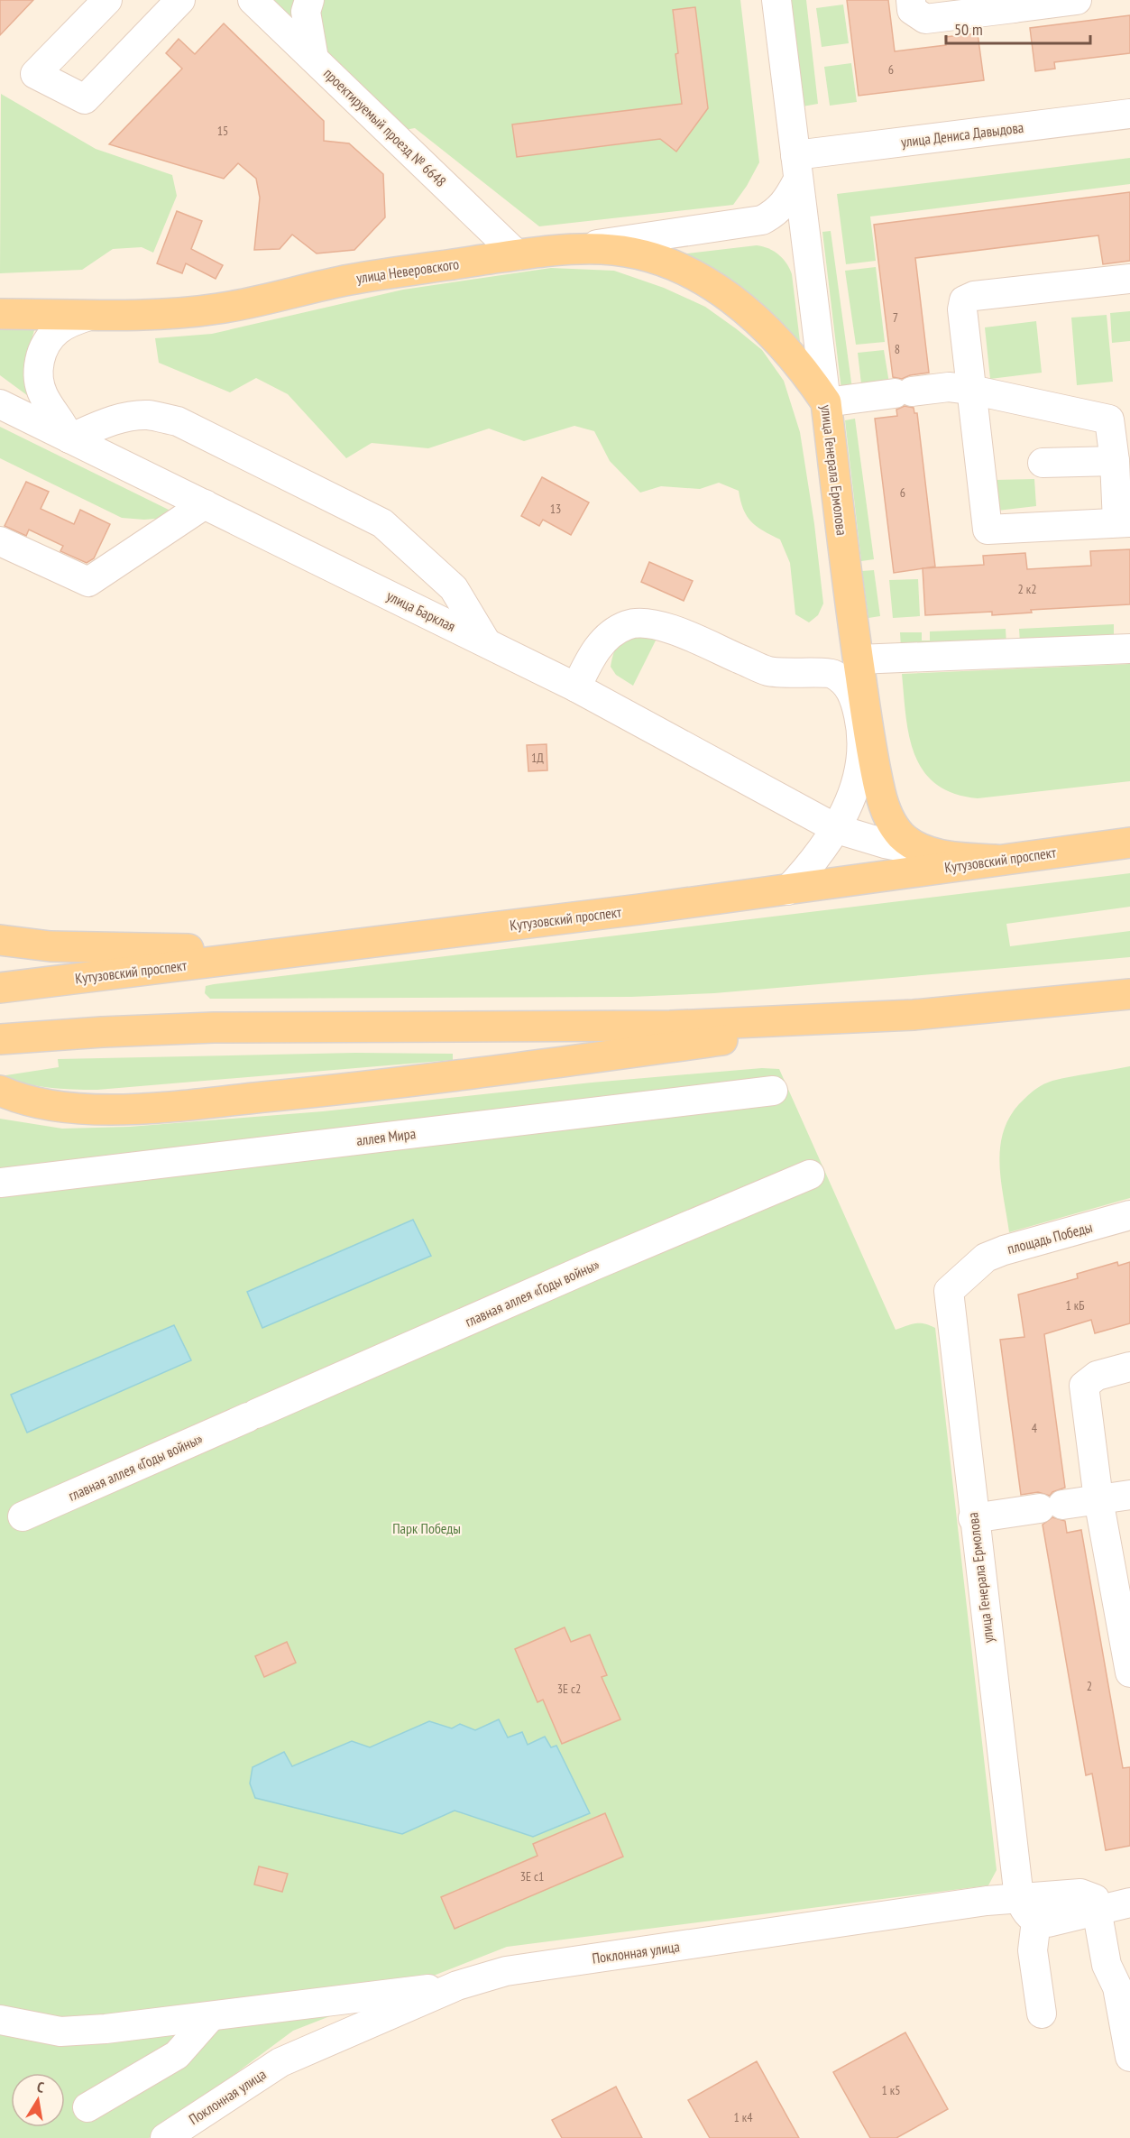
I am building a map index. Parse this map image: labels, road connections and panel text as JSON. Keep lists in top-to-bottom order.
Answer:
{
  "streets": {
    "main road": ["улица Неверовского", "улица Генерала Ермолова", "Кутузовский проспект"],
    "street": [
      "проектируемый проезд № 6648",
      "улица Дениса Давыдова",
      "улица Барклая",
      "аллея Мира",
      "площадь Победы",
      "главная аллея «Годы войны»",
      "Поклонная улица"
    ]
  },
  "crossings": [
    ["проектируемый проезд № 6648", "улица Неверовского"],
    ["улица Дениса Давыдова", "улица Неверовского"],
    ["улица Дениса Давыдова", "улица Генерала Ермолова"],
    ["улица Неверовского", "улица Генерала Ермолова"],
    ["улица Генерала Ермолова", "улица Барклая"],
    ["улица Генерала Ермолова", "Кутузовский проспект"],
    ["улица Генерала Ермолова", "площадь Победы"],
    ["улица Генерала Ермолова", "Поклонная улица"]
  ],
  "parks": ["Парк Победы"],
  "house_numbers": [
    "6",
    "15",
    "7",
    "8",
    "6",
    "13",
    "2 к2",
    "1Д",
    "1 кБ",
    "4",
    "2",
    "3Е с2",
    "3Е с1",
    "1 к5",
    "1 к4"
  ],
  "scale_bar": "50 m",
  "north": "top"
}
